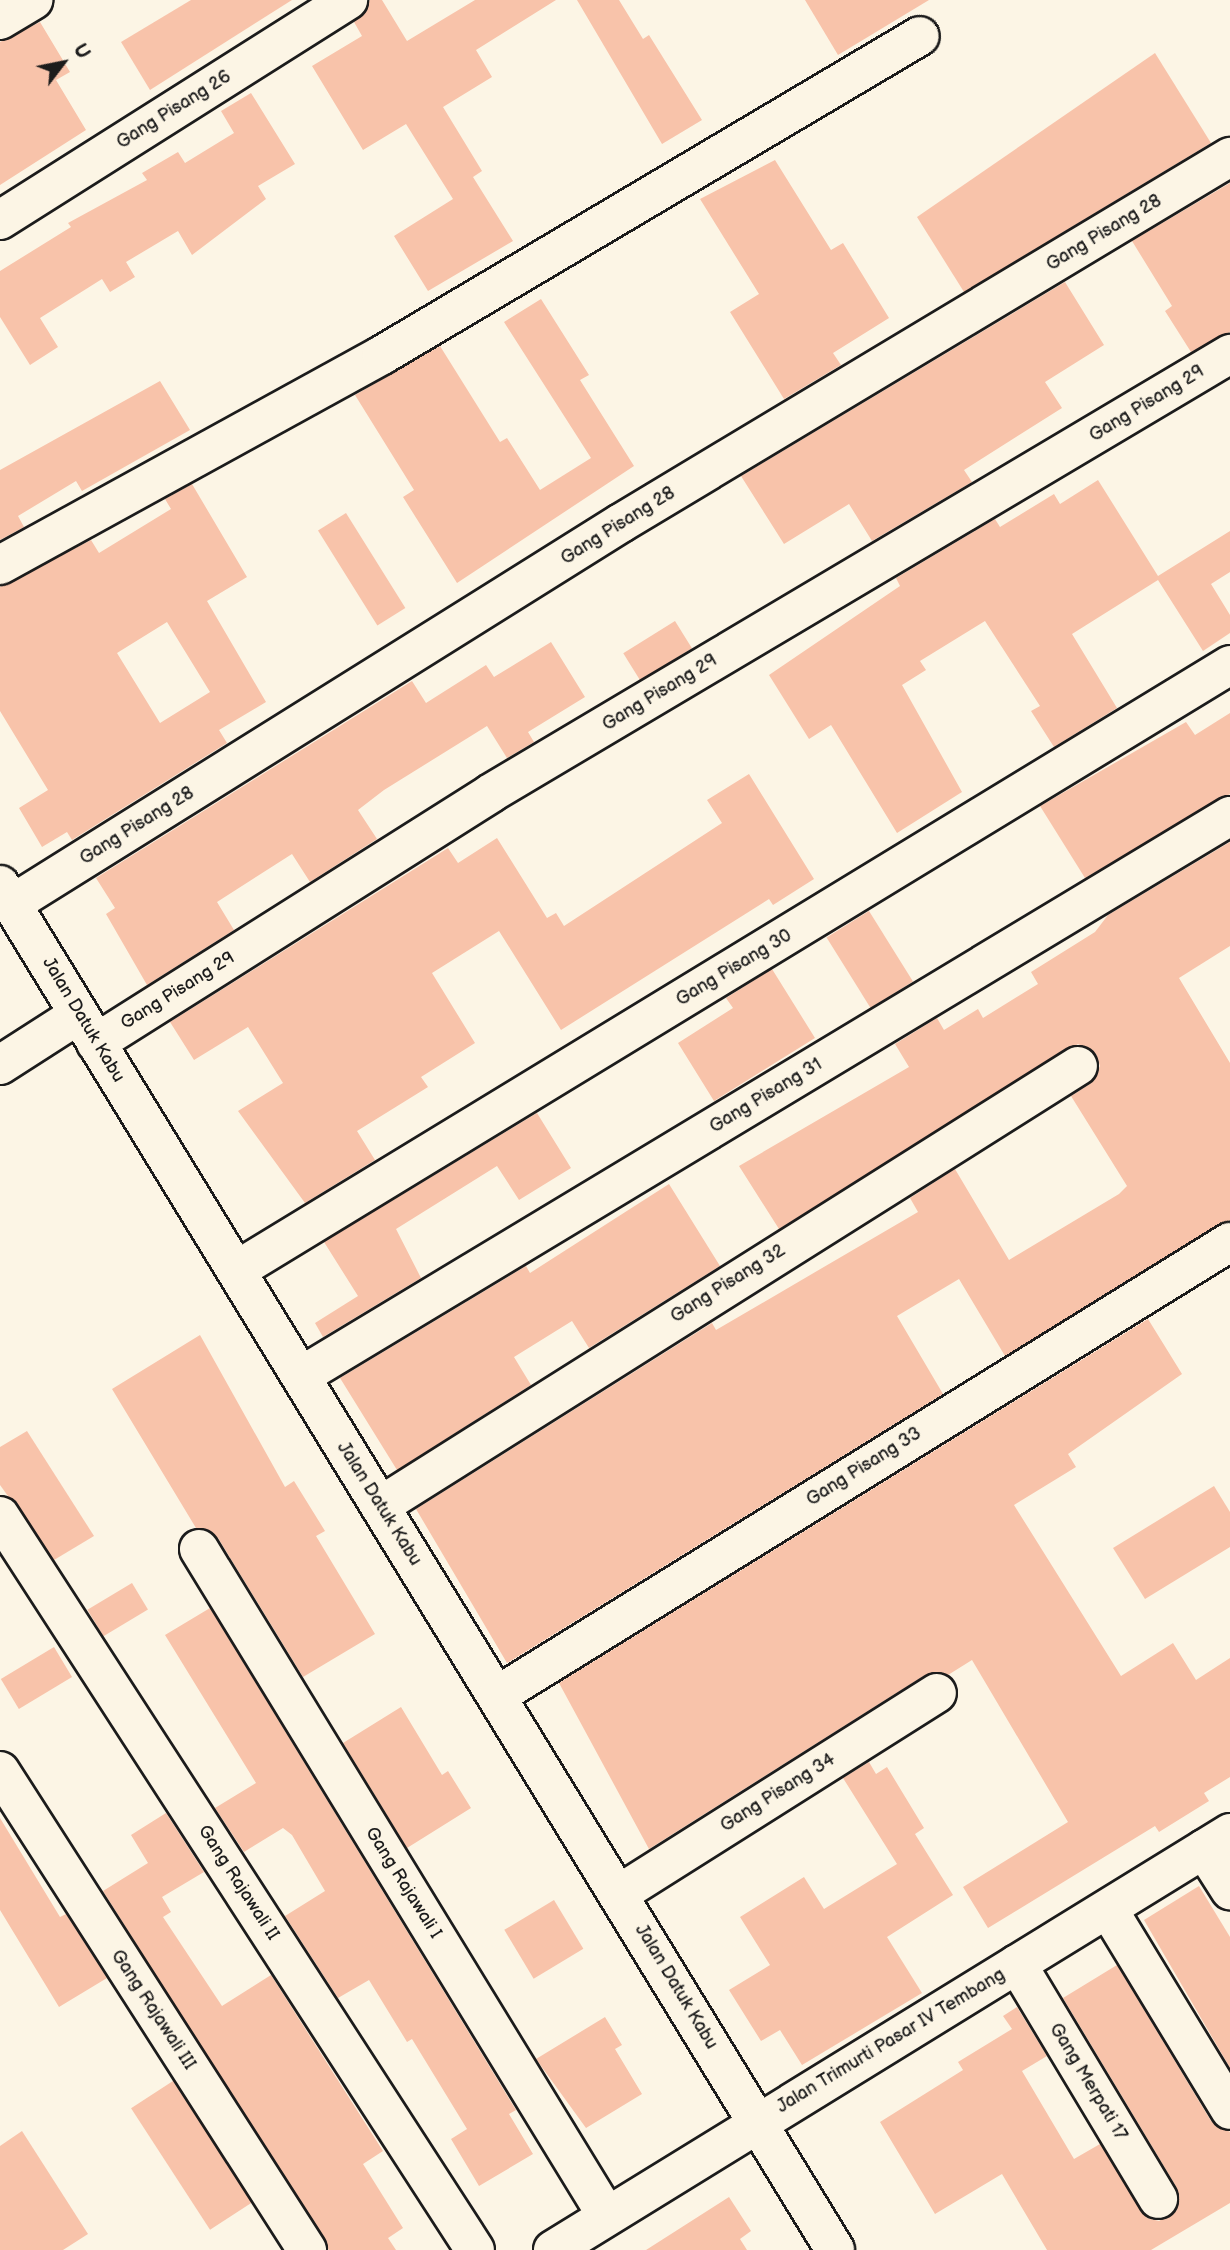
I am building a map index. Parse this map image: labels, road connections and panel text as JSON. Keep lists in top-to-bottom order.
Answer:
{
  "streets": {
    "street": [
      "Gang Pisang 26",
      "Gang Pisang 28",
      "Gang Pisang 29",
      "Gang Pisang 30",
      "Jalan Datuk Kabu",
      "Gang Pisang 31",
      "Gang Pisang 32",
      "Gang Pisang 33",
      "Gang Pisang 34",
      "Gang Rajawali II",
      "Gang Rajawali I",
      "Gang Rajawali III",
      "Jalan Trimurti Pasar IV Tembang",
      "Gang Merpati 17"
    ]
  },
  "crossings": [
    ["Gang Pisang 28", "Jalan Datuk Kabu"],
    ["Gang Pisang 29", "Jalan Datuk Kabu"],
    ["Gang Pisang 30", "Jalan Datuk Kabu"],
    ["Jalan Datuk Kabu", "Gang Pisang 31"],
    ["Jalan Datuk Kabu", "Gang Pisang 32"],
    ["Jalan Datuk Kabu", "Gang Pisang 33"],
    ["Jalan Datuk Kabu", "Gang Pisang 34"],
    ["Jalan Datuk Kabu", "Jalan Trimurti Pasar IV Tembang"],
    ["Gang Rajawali I", "Jalan Trimurti Pasar IV Tembang"],
    ["Jalan Trimurti Pasar IV Tembang", "Gang Merpati 17"]
  ],
  "north": "top right"
}
